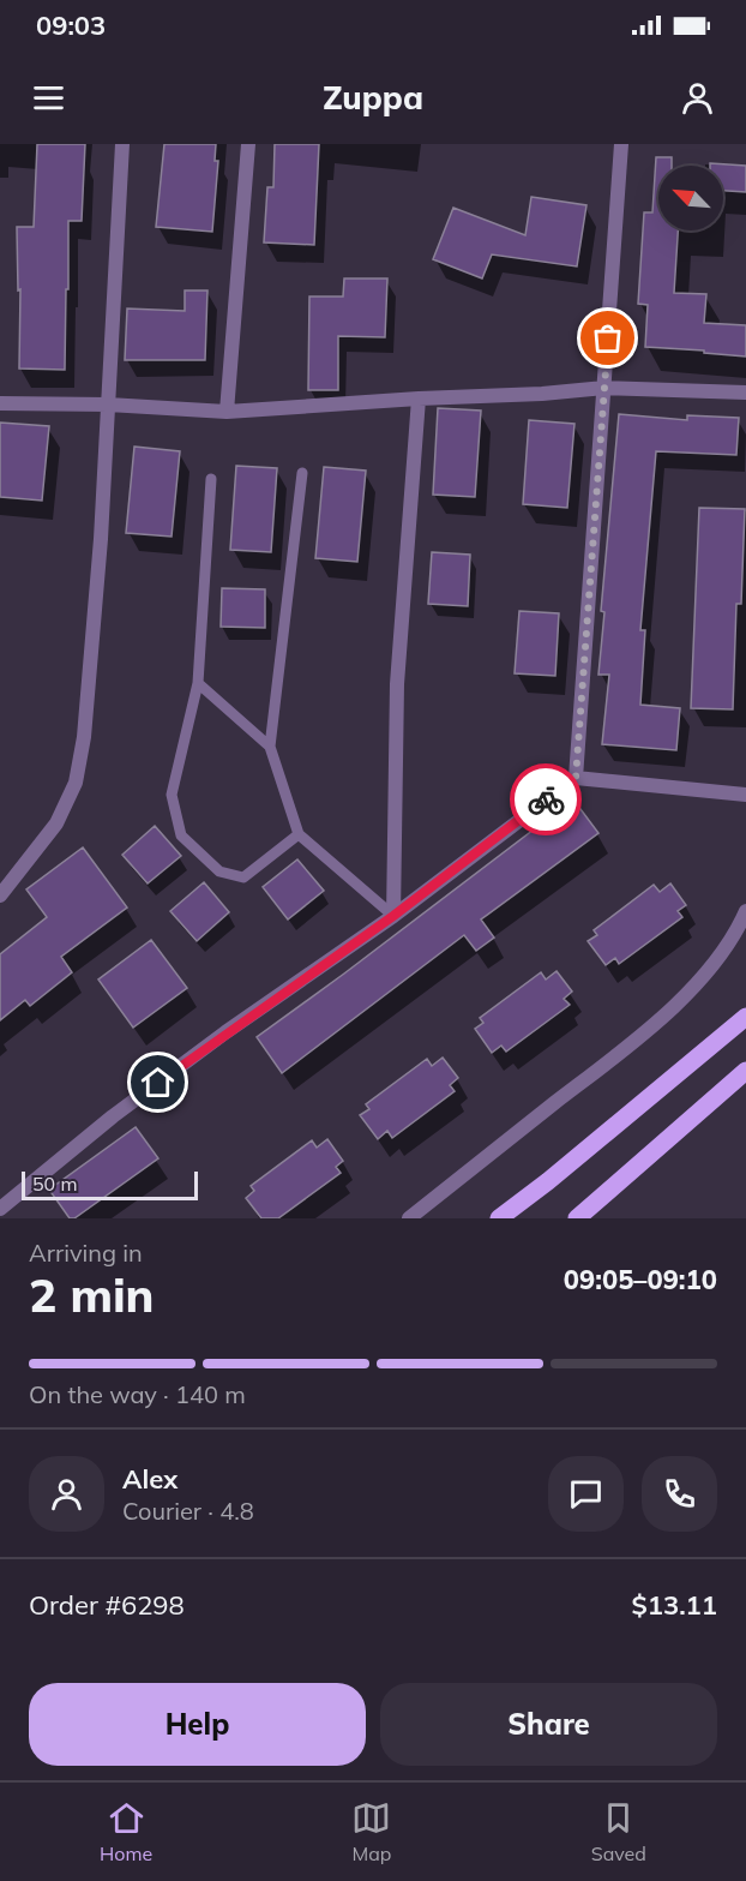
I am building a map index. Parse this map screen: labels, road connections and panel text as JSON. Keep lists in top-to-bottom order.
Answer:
{
  "scale_bar": "50 m",
  "north": "top left",
  "page": {
    "status": "09:03",
    "header": "Zuppa",
    "scale": "50 m",
    "heading": ["2 min", "Arriving in", "09:05–09:10"],
    "panel": [
      "Alex",
      "Courier · 4.8",
      "Order #6298",
      "$13.11"
    ],
    "bar": "On the way · 140 m",
    "buttons": ["Help", "Share"],
    "tabs": ["Home", "Map", "Saved"]
  }
}
